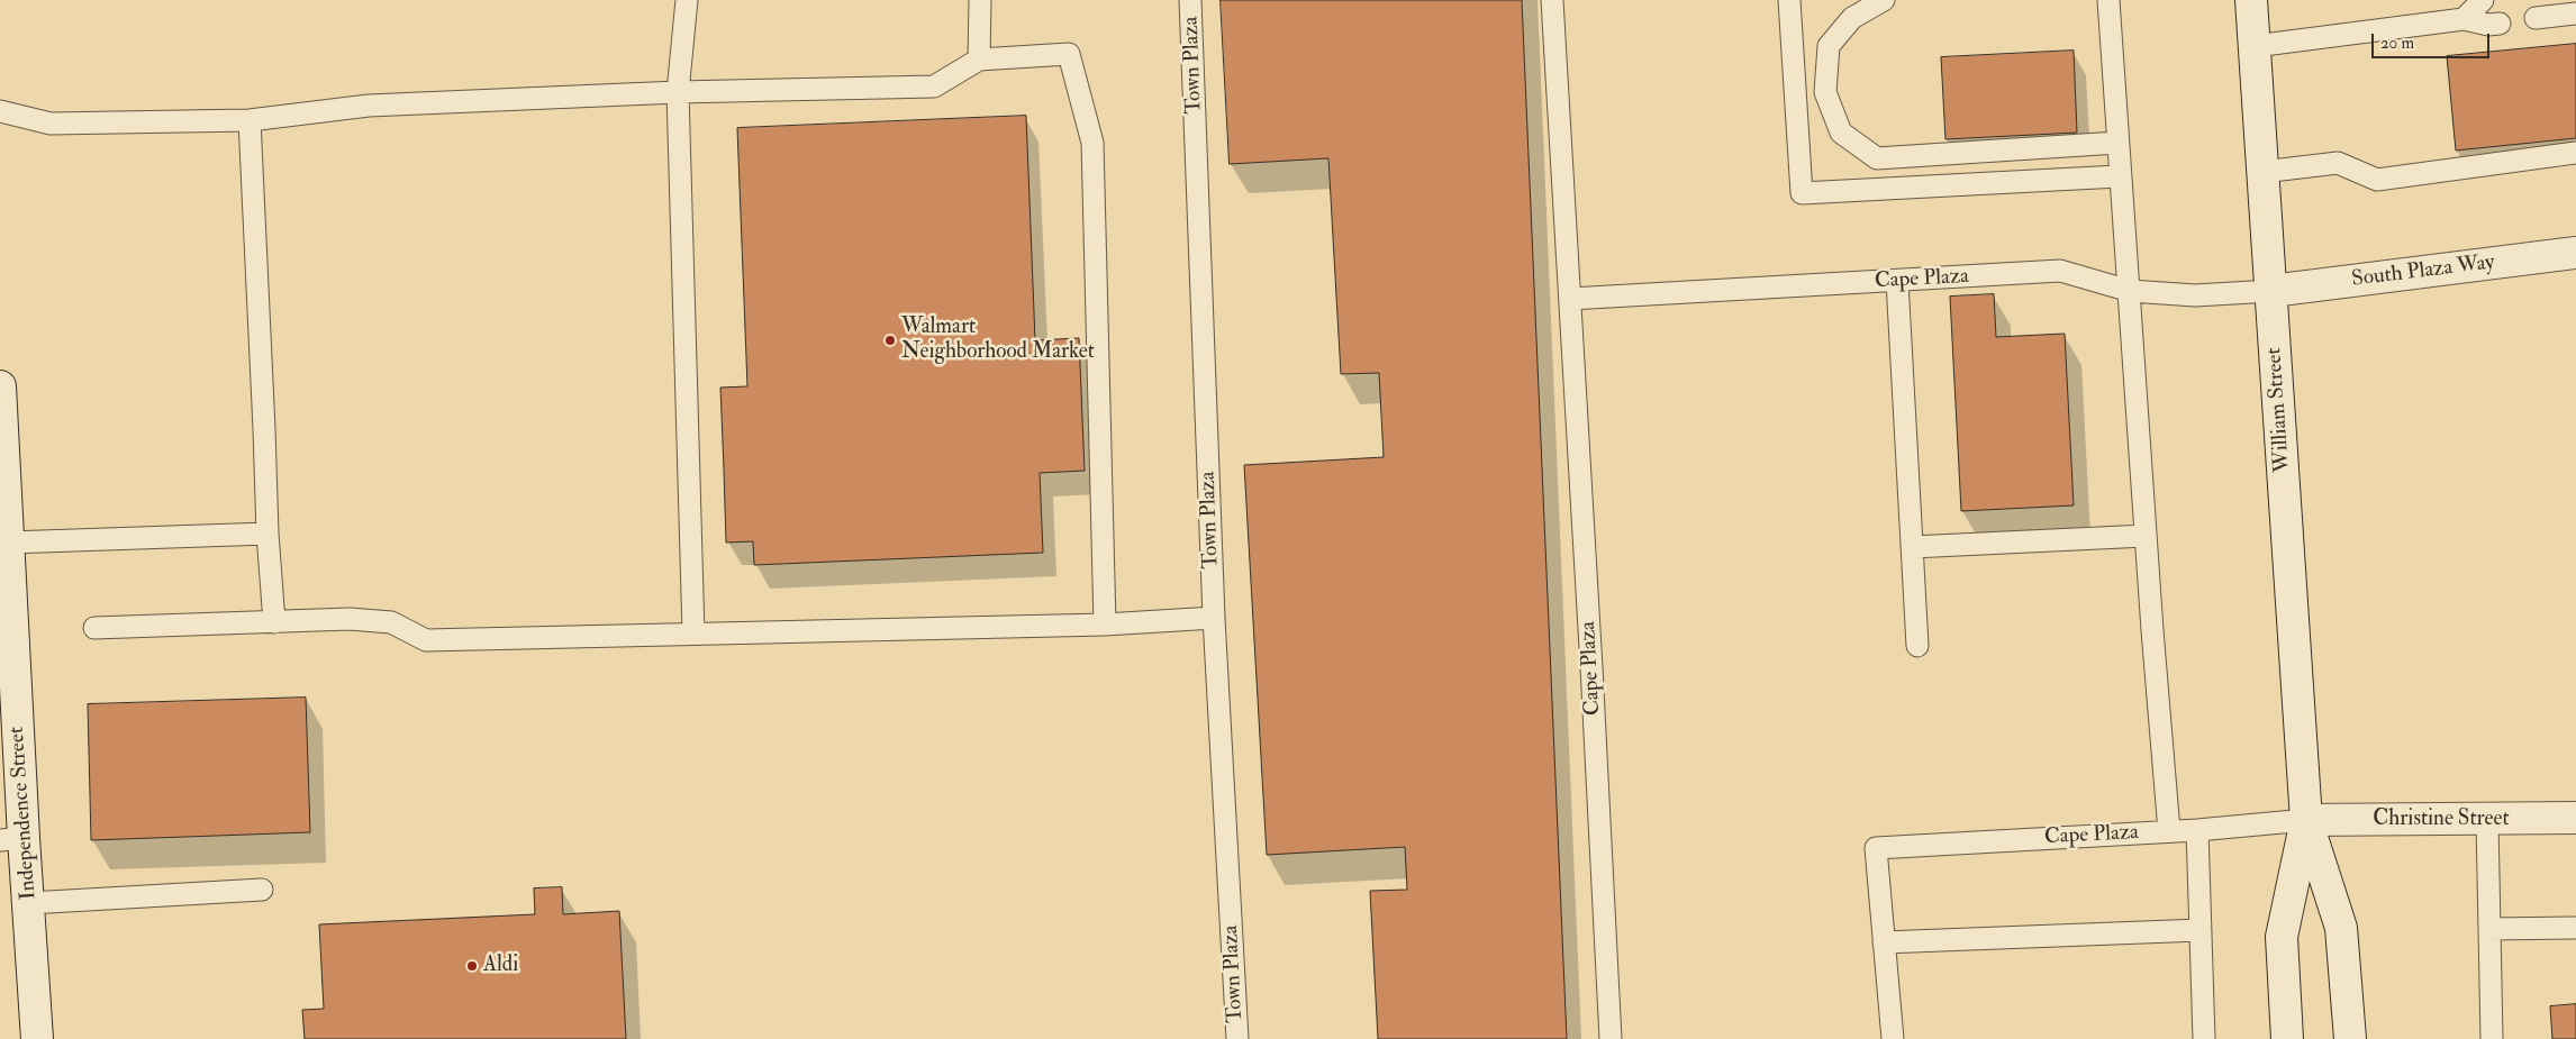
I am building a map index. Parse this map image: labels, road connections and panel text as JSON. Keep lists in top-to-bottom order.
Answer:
{
  "streets": {
    "main road": [
      "South Plaza Way",
      "William Street",
      "Independence Street",
      "Christine Street"
    ],
    "lane": ["Town Plaza", "Cape Plaza"]
  },
  "crossings": [
    ["South Plaza Way", "Cape Plaza"],
    ["South Plaza Way", "William Street"],
    ["Cape Plaza", "William Street"],
    ["Cape Plaza", "Christine Street"],
    ["William Street", "Christine Street"]
  ],
  "places": ["Walmart Neighborhood Market", "Aldi"],
  "scale_bar": "20 m"
}
